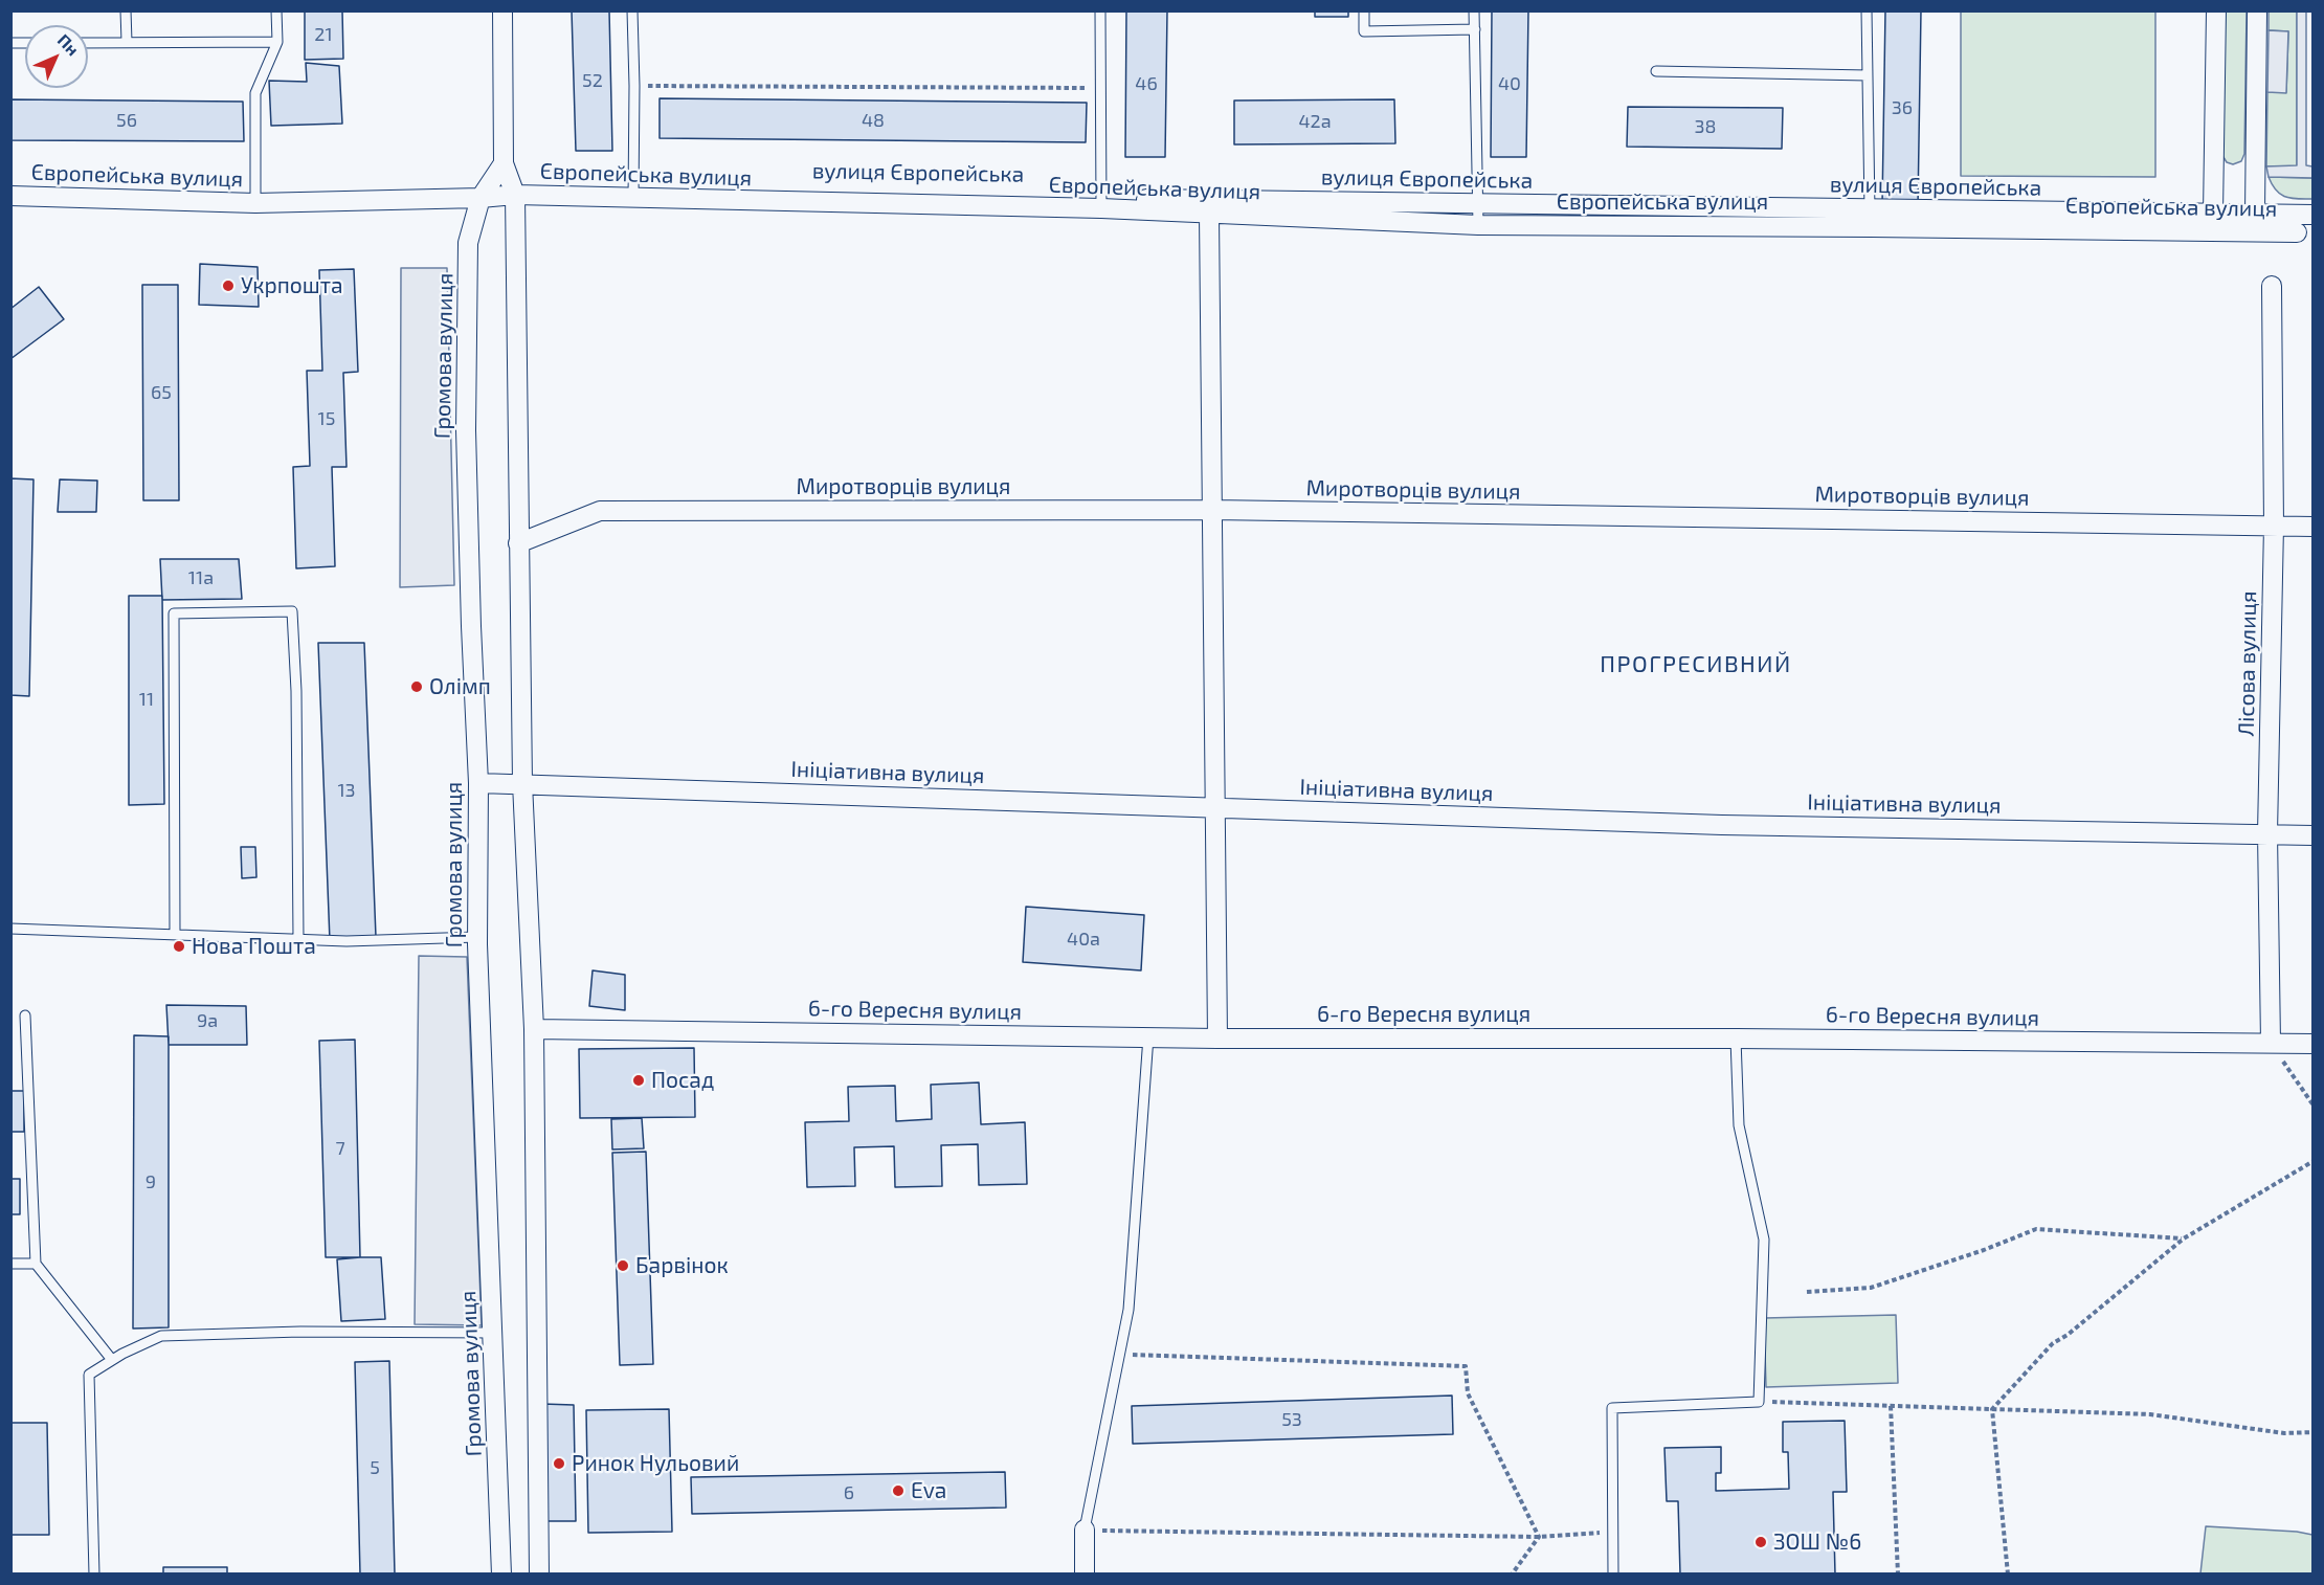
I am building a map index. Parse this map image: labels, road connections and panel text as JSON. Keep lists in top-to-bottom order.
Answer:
{
  "streets": {
    "street": [
      "вулиця Європейська",
      "Європейська вулиця",
      "Громова вулиця",
      "Миротворців вулиця",
      "Лісова вулиця",
      "Ініціативна вулиця",
      "6-го Вересня вулиця"
    ]
  },
  "crossings": [
    ["Європейська вулиця", "Громова вулиця"],
    ["Громова вулиця", "Ініціативна вулиця"],
    ["Миротворців вулиця", "Лісова вулиця"],
    ["Лісова вулиця", "Ініціативна вулиця"],
    ["Лісова вулиця", "6-го Вересня вулиця"]
  ],
  "districts": ["ПРОГРЕСИВНИЙ"],
  "places": [
    "Укрпошта",
    "Олімп",
    "Нова Пошта",
    "Посад",
    "Барвінок",
    "Ринок Нульовий",
    "Eva",
    "ЗОШ №6"
  ],
  "house_numbers": [
    "21",
    "52",
    "46",
    "40",
    "36",
    "56",
    "48",
    "42а",
    "38",
    "65",
    "15",
    "11а",
    "11",
    "13",
    "40а",
    "9а",
    "7",
    "9",
    "53",
    "5",
    "6"
  ],
  "north": "top right"
}
